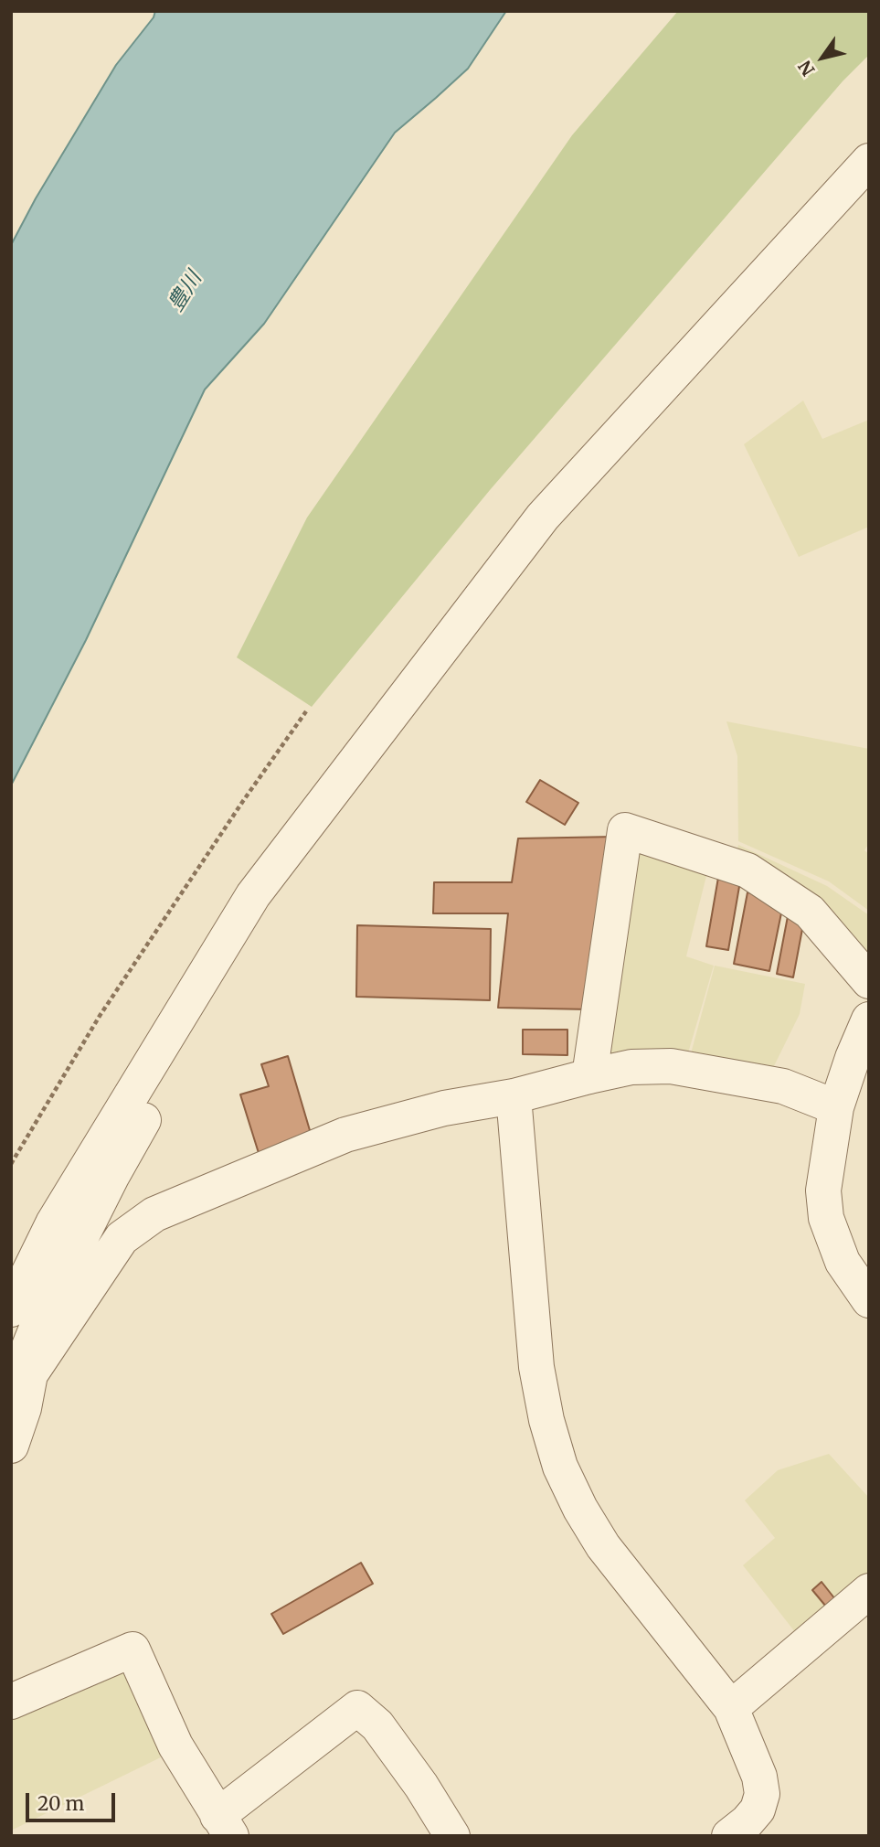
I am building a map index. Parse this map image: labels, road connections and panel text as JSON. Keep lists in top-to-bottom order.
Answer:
{
  "water": ["豊川"],
  "scale_bar": "20 m",
  "north": "bottom left"
}
